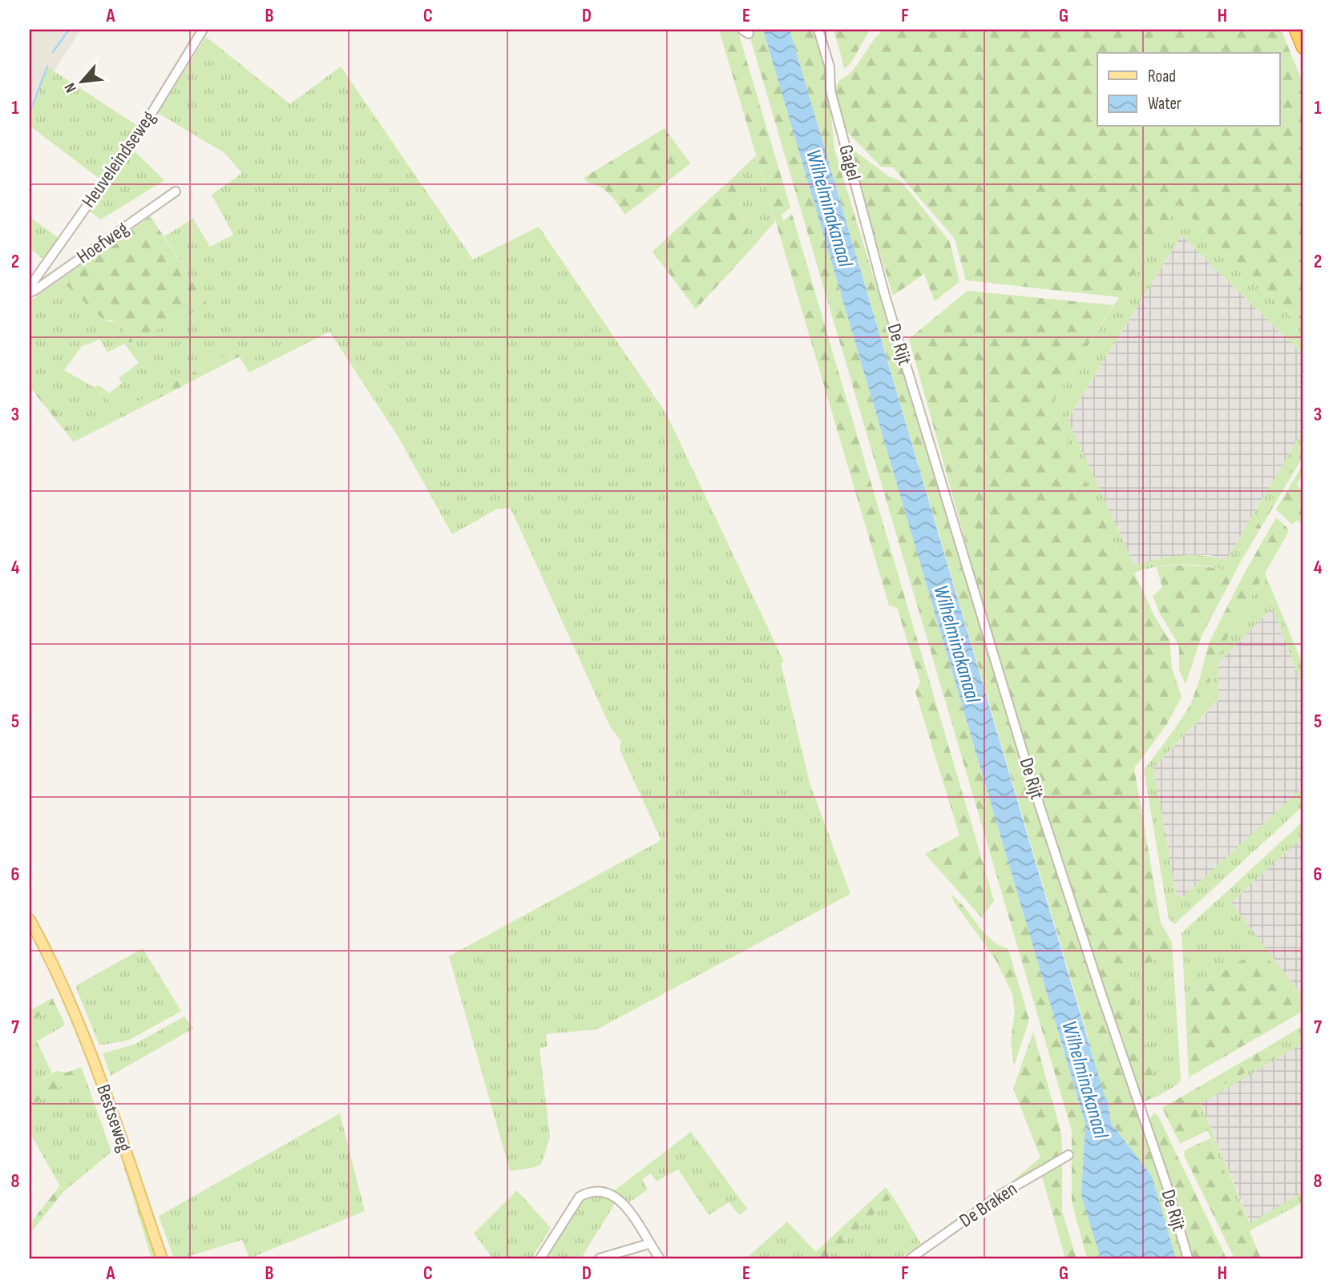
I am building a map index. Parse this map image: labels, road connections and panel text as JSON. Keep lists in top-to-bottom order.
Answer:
{
  "streets": {
    "main road": ["Bestseweg"],
    "street": [
      "Heuveleindseweg",
      "Gagel",
      "Hoefweg",
      "De Rijt",
      "De Braken"
    ]
  },
  "crossings": [
    ["Gagel", "De Rijt"]
  ],
  "water": ["Wilhelminakanaal"],
  "legend": ["Road", "Water"],
  "north": "bottom left",
  "grid": {
    "columns": [
      "A",
      "B",
      "C",
      "D",
      "E",
      "F",
      "G",
      "H"
    ],
    "rows": [
      "1",
      "2",
      "3",
      "4",
      "5",
      "6",
      "7",
      "8"
    ]
  }
}
